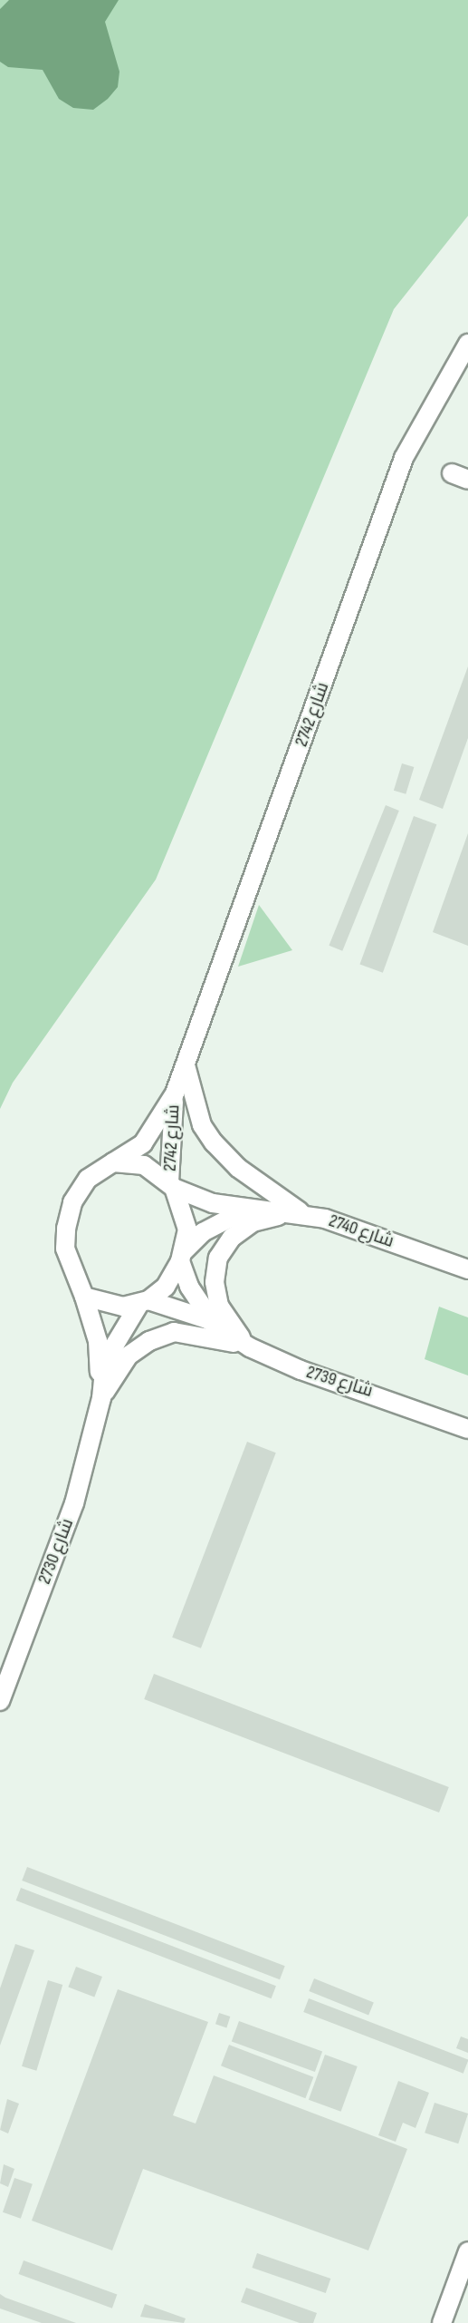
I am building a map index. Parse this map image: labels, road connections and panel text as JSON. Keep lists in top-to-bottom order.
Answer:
{
  "streets": {
    "street": [
      "شارع 2742",
      "شارع 2740",
      "شارع 2739",
      "شارع 2730"
    ]
  },
  "crossings": [
    ["شارع 2742", "شارع 2740"],
    ["شارع 2742", "شارع 2739"],
    ["شارع 2742", "شارع 2730"],
    ["شارع 2740", "شارع 2739"],
    ["شارع 2740", "شارع 2730"],
    ["شارع 2739", "شارع 2730"]
  ]
}
